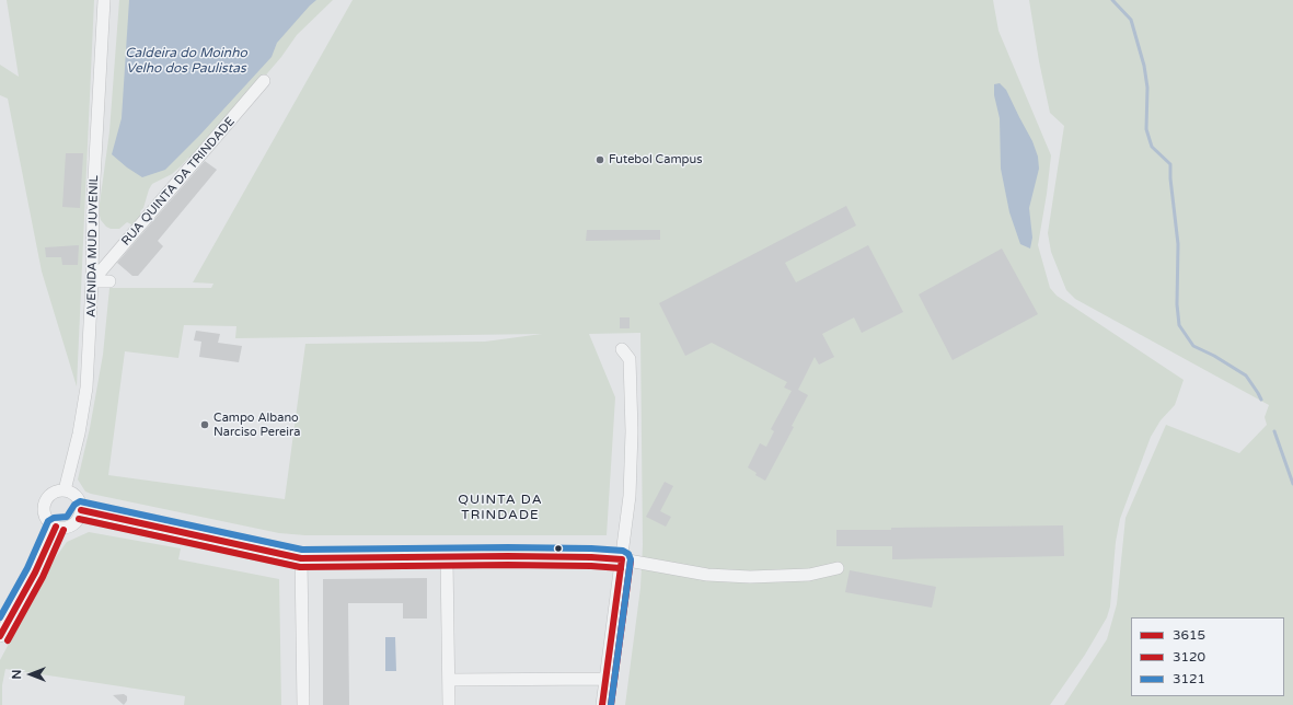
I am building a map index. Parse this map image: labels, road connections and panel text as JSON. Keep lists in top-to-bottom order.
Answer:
{
  "streets": {
    "street": ["RUA QUINTA DA TRINDADE", "AVENIDA MUD JUVENIL"]
  },
  "crossings": [
    ["RUA QUINTA DA TRINDADE", "AVENIDA MUD JUVENIL"]
  ],
  "districts": ["QUINTA DA TRINDADE"],
  "water": ["Caldeira do Moinho Velho dos Paulistas"],
  "places": ["Futebol Campus", "Campo Albano Narciso Pereira"],
  "lines": ["transit line 3121", "transit line 3615", "transit line 3120"],
  "legend": ["3615", "3120", "3121"],
  "north": "left"
}
